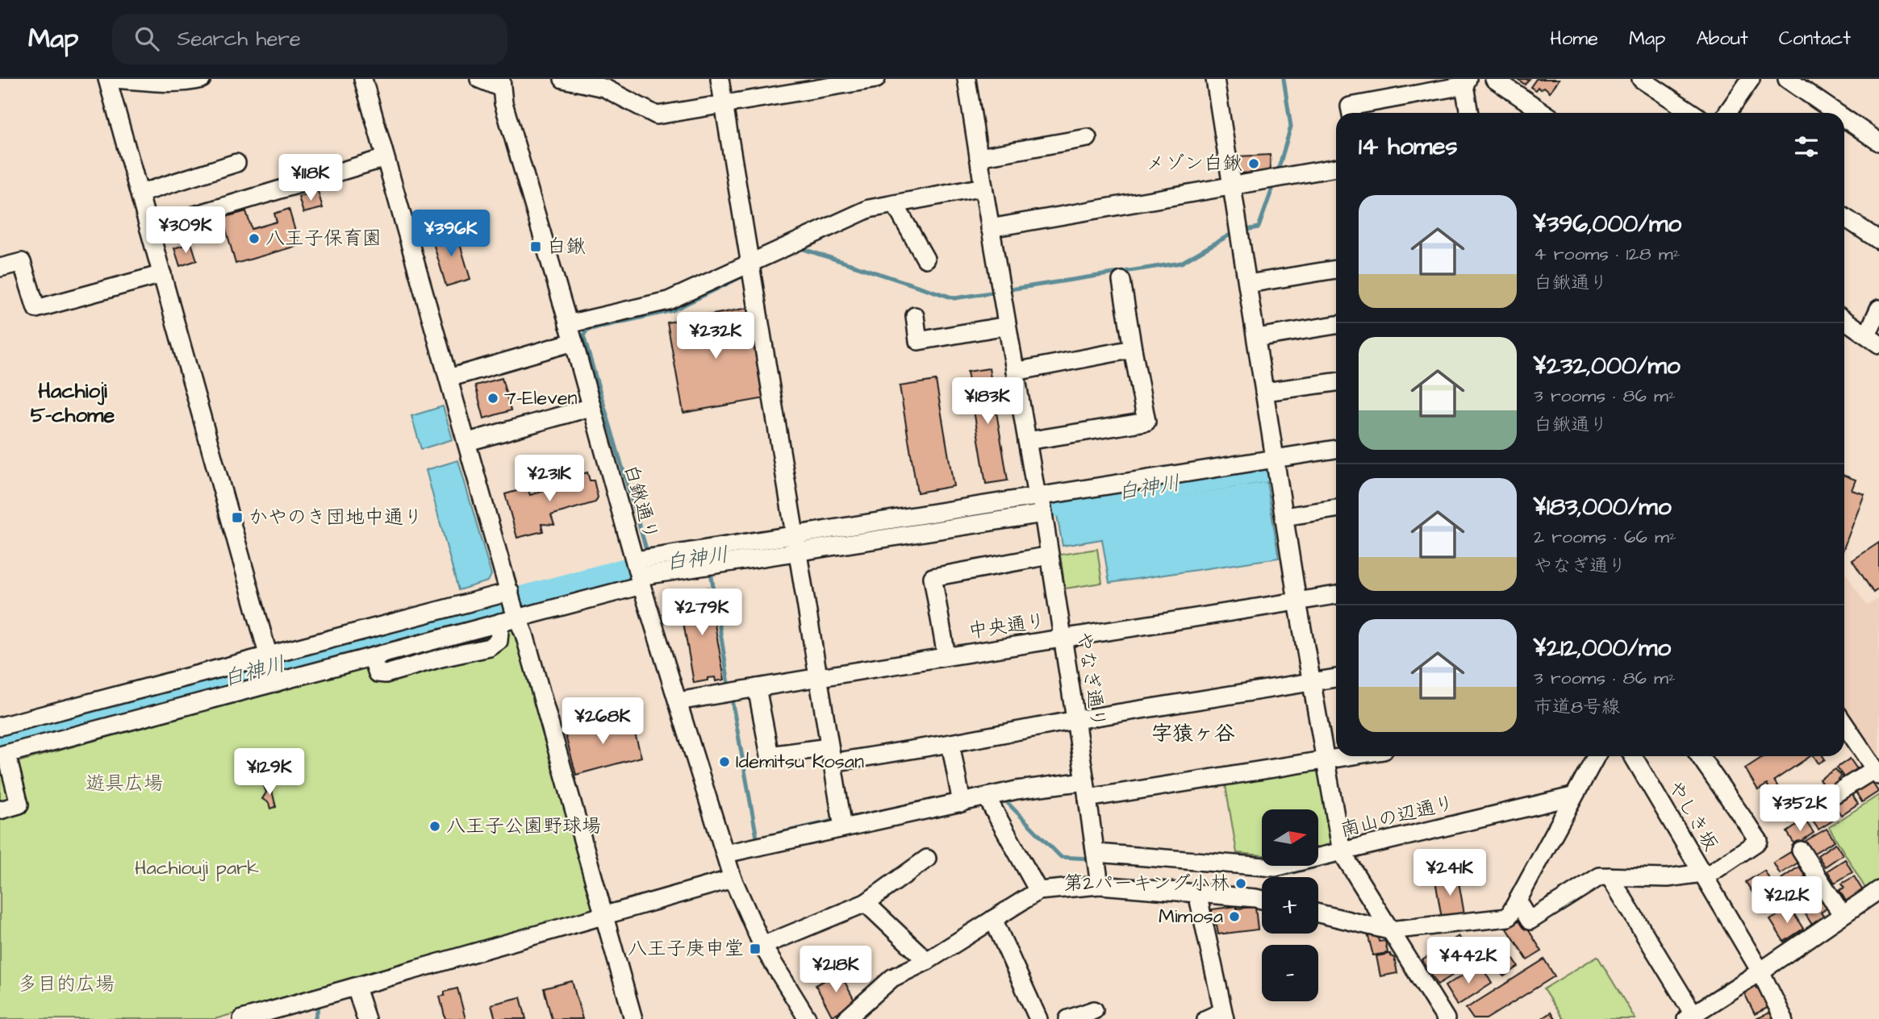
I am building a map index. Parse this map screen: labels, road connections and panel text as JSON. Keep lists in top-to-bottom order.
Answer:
{
  "streets": {
    "street": [
      "白鍬通り",
      "中央通り",
      "やなぎ通り",
      "やしき坂",
      "南山の辺通り"
    ]
  },
  "crossings": [
    ["白鍬通り", "中央通り"],
    ["中央通り", "やなぎ通り"],
    ["やなぎ通り", "南山の辺通り"]
  ],
  "districts": ["Hachioji 5-chome", "字猿ヶ谷"],
  "water": ["白神川"],
  "parks": ["遊具広場", "Hachiouji park", "多目的広場"],
  "places": {
    "other": [
      "メゾン白鍬",
      "八王子保育園",
      "7-Eleven",
      "Idemitsu Kosan",
      "八王子公園野球場",
      "第2パーキング小林",
      "Mimosa"
    ],
    "transit": ["白鍬", "かやのき団地中通り", "八王子庚申堂"]
  },
  "north": "right",
  "page": {
    "header": "Map",
    "search": "Search here",
    "nav": [
      "Home",
      "Map",
      "About",
      "Contact"
    ],
    "heading": "14 homes",
    "price": [
      "¥118K",
      "¥309K",
      "¥396K",
      "¥232K",
      "¥183K",
      "¥231K",
      "¥279K",
      "¥268K",
      "¥129K",
      "¥352K",
      "¥241K",
      "¥212K",
      "¥442K",
      "¥218K"
    ],
    "list": [
      {
        "name": "¥396,000/mo",
        "note": "4 rooms · 128 m² · 白鍬通り"
      },
      {
        "name": "¥232,000/mo",
        "note": "3 rooms · 86 m² · 白鍬通り"
      },
      {
        "name": "¥183,000/mo",
        "note": "2 rooms · 66 m² · やなぎ通り"
      },
      {
        "name": "¥212,000/mo",
        "note": "3 rooms · 86 m² · 市道8号線"
      }
    ],
    "map_buttons": ["+", "−"]
  }
}
